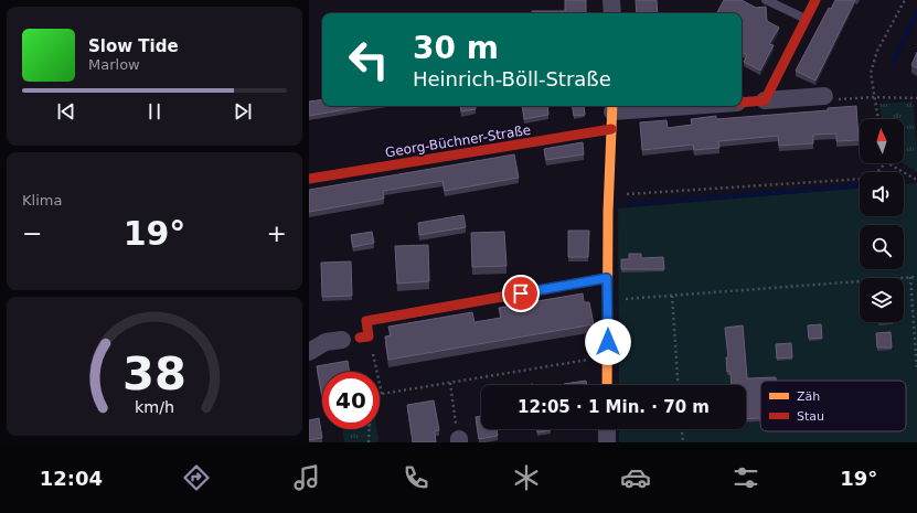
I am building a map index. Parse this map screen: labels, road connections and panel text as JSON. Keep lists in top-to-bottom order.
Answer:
{
  "streets": {
    "street": ["Georg-Büchner-Straße"]
  },
  "legend": ["Zäh", "Stau"],
  "north": "top",
  "page": {
    "turn": ["30 m", "Heinrich-Böll-Straße"],
    "song": ["Slow Tide", "Marlow"],
    "tile": "Klima",
    "heat": ["−", "19°", "+"],
    "limit": "40",
    "trip": "12:05 · 1 Min. · 70 m",
    "tabs": ["12:04", "19°"],
    "gauge": ["38", "km/h"]
  }
}
